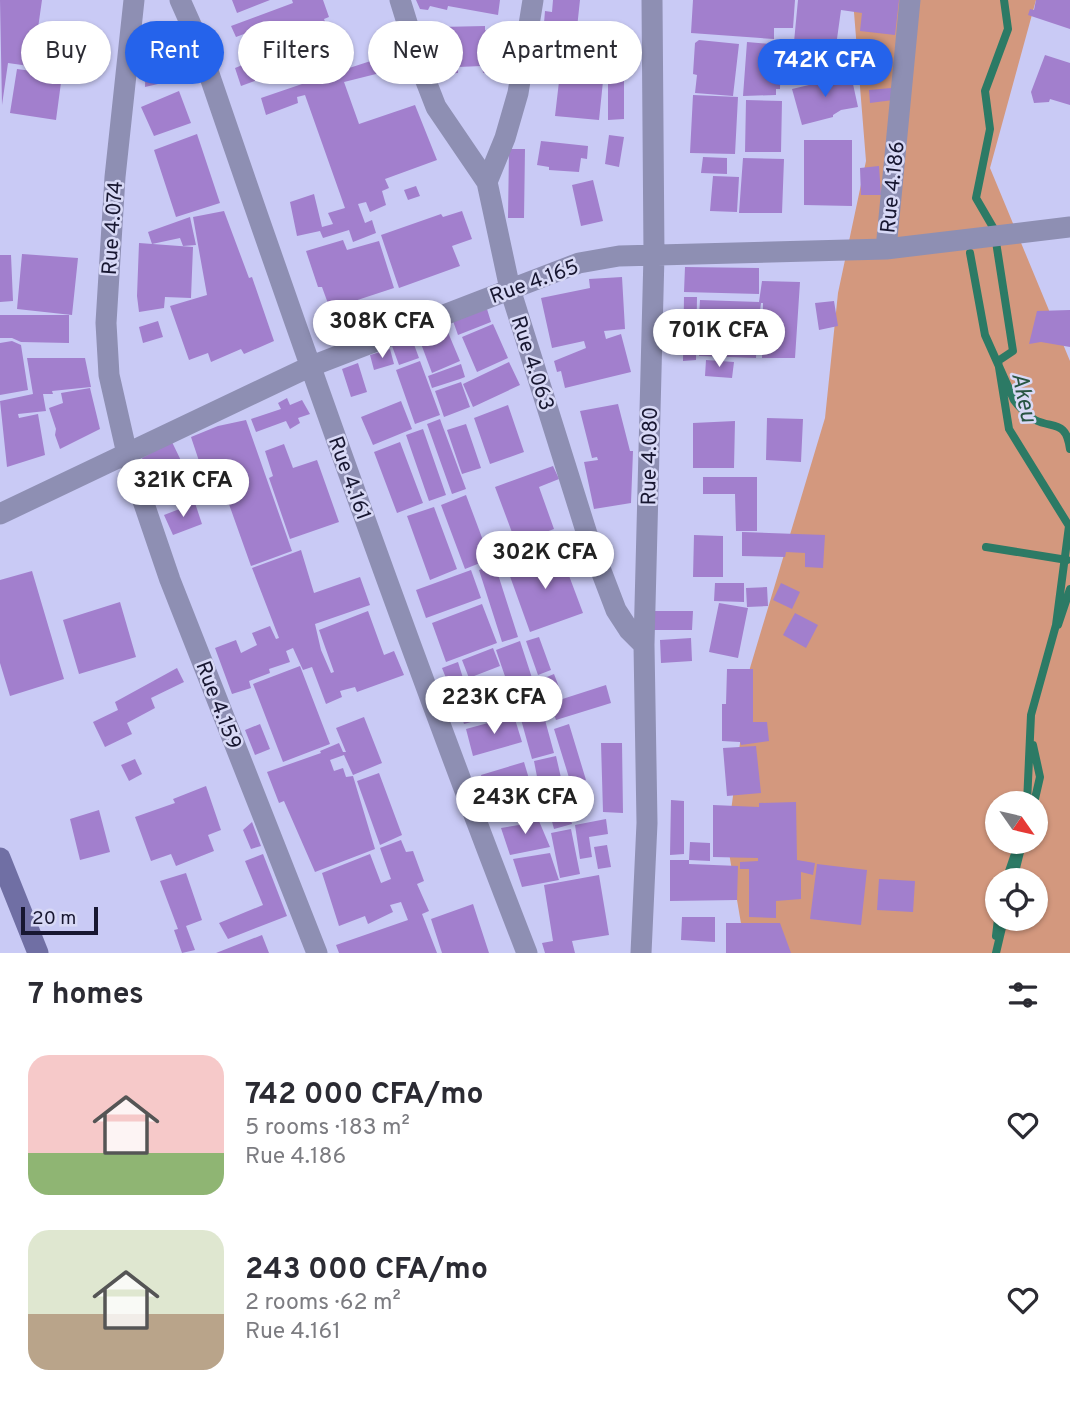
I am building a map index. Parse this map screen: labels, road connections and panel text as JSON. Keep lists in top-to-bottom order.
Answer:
{
  "streets": {
    "street": [
      "Rue 4.186",
      "Rue 4.074",
      "Rue 4.165",
      "Rue 4.063",
      "Rue 4.080",
      "Rue 4.161",
      "Rue 4.159"
    ]
  },
  "crossings": [
    ["Rue 4.186", "Rue 4.165"],
    ["Rue 4.074", "Rue 4.165"],
    ["Rue 4.074", "Rue 4.159"],
    ["Rue 4.165", "Rue 4.063"],
    ["Rue 4.165", "Rue 4.080"],
    ["Rue 4.165", "Rue 4.161"],
    ["Rue 4.165", "Rue 4.159"],
    ["Rue 4.063", "Rue 4.080"]
  ],
  "water": ["Akeu"],
  "scale_bar": "20 m",
  "north": "bottom right",
  "page": {
    "chip": [
      "Buy",
      "Rent",
      "Filters",
      "New",
      "Apartment"
    ],
    "price": [
      "742K CFA",
      "308K CFA",
      "701K CFA",
      "321K CFA",
      "302K CFA",
      "223K CFA",
      "243K CFA"
    ],
    "scale": "20 m",
    "heading": "7 homes",
    "list": [
      {
        "name": "742 000 CFA/mo",
        "note": "5 rooms · 183 m² · Rue 4.186"
      },
      {
        "name": "243 000 CFA/mo",
        "note": "2 rooms · 62 m² · Rue 4.161"
      }
    ]
  }
}
